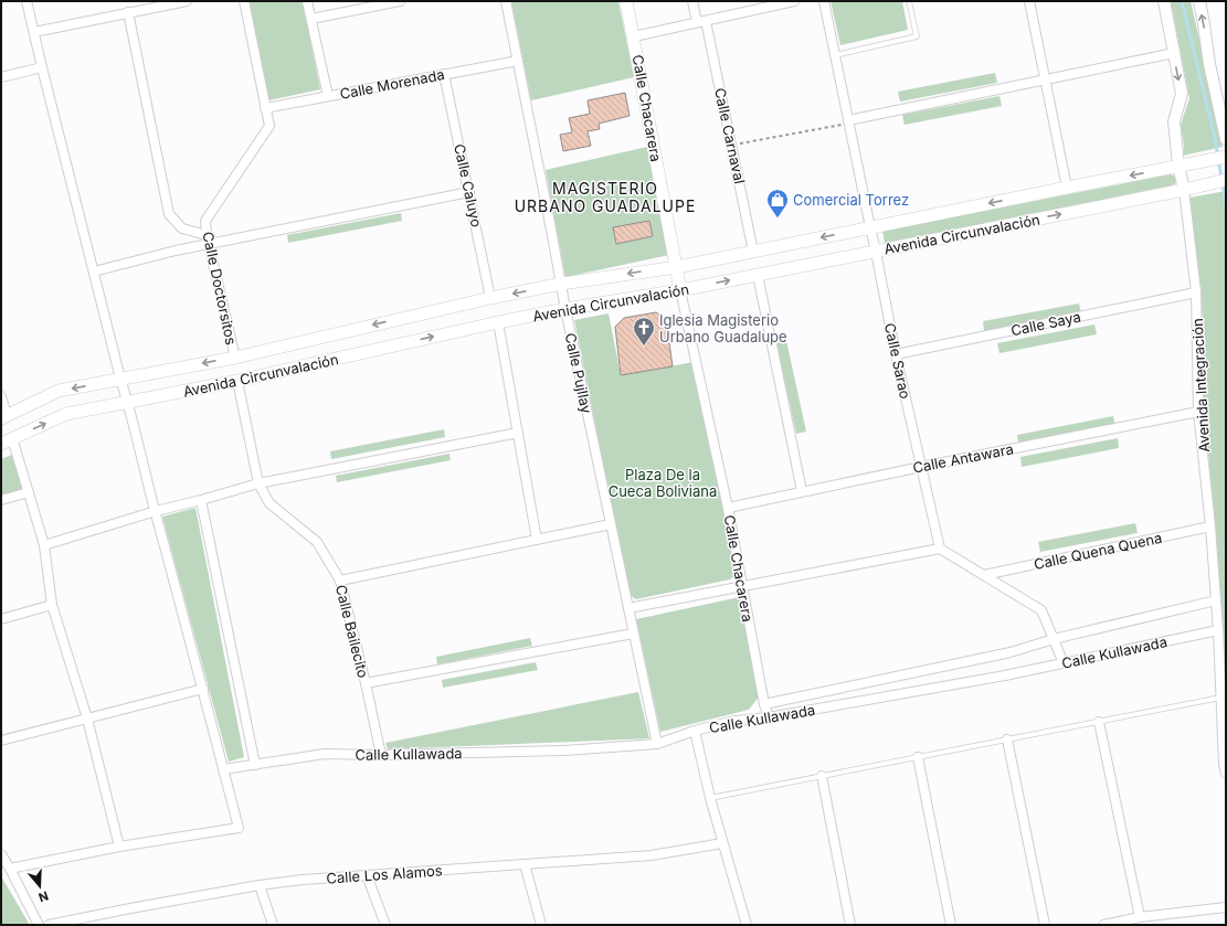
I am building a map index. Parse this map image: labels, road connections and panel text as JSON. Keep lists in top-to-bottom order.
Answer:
{
  "streets": {
    "main road": ["Calle Chacarera", "Avenida Circunvalación"],
    "street": [
      "Calle Morenada",
      "Calle Carnaval",
      "Calle Caluyo",
      "Calle Doctorsitos",
      "Calle Saya",
      "Calle Sarao",
      "Calle Pujllay",
      "Avenida Integración",
      "Calle Antawara",
      "Calle Quena Quena",
      "Calle Bailecito",
      "Calle Kullawada",
      "Calle Los Alamos"
    ]
  },
  "crossings": [
    ["Calle Morenada", "Calle Caluyo"],
    ["Calle Morenada", "Calle Doctorsitos"],
    ["Calle Morenada", "Calle Pujllay"],
    ["Calle Chacarera", "Avenida Circunvalación"],
    ["Calle Chacarera", "Calle Antawara"],
    ["Calle Chacarera", "Calle Kullawada"],
    ["Calle Carnaval", "Avenida Circunvalación"],
    ["Calle Caluyo", "Avenida Circunvalación"],
    ["Avenida Circunvalación", "Calle Doctorsitos"],
    ["Avenida Circunvalación", "Calle Sarao"],
    ["Avenida Circunvalación", "Calle Pujllay"],
    ["Avenida Circunvalación", "Avenida Integración"],
    ["Avenida Circunvalación", "Calle Bailecito"],
    ["Calle Saya", "Calle Sarao"],
    ["Calle Saya", "Avenida Integración"],
    ["Calle Sarao", "Calle Antawara"],
    ["Calle Pujllay", "Calle Kullawada"],
    ["Avenida Integración", "Calle Antawara"],
    ["Avenida Integración", "Calle Quena Quena"],
    ["Avenida Integración", "Calle Kullawada"],
    ["Calle Bailecito", "Calle Kullawada"]
  ],
  "districts": ["MAGISTERIO URBANO GUADALUPE"],
  "parks": ["Plaza De la Cueca Boliviana"],
  "places": {
    "shop": ["Comercial Torrez"],
    "church": ["Iglesia Magisterio Urbano Guadalupe"]
  },
  "north": "bottom"
}
